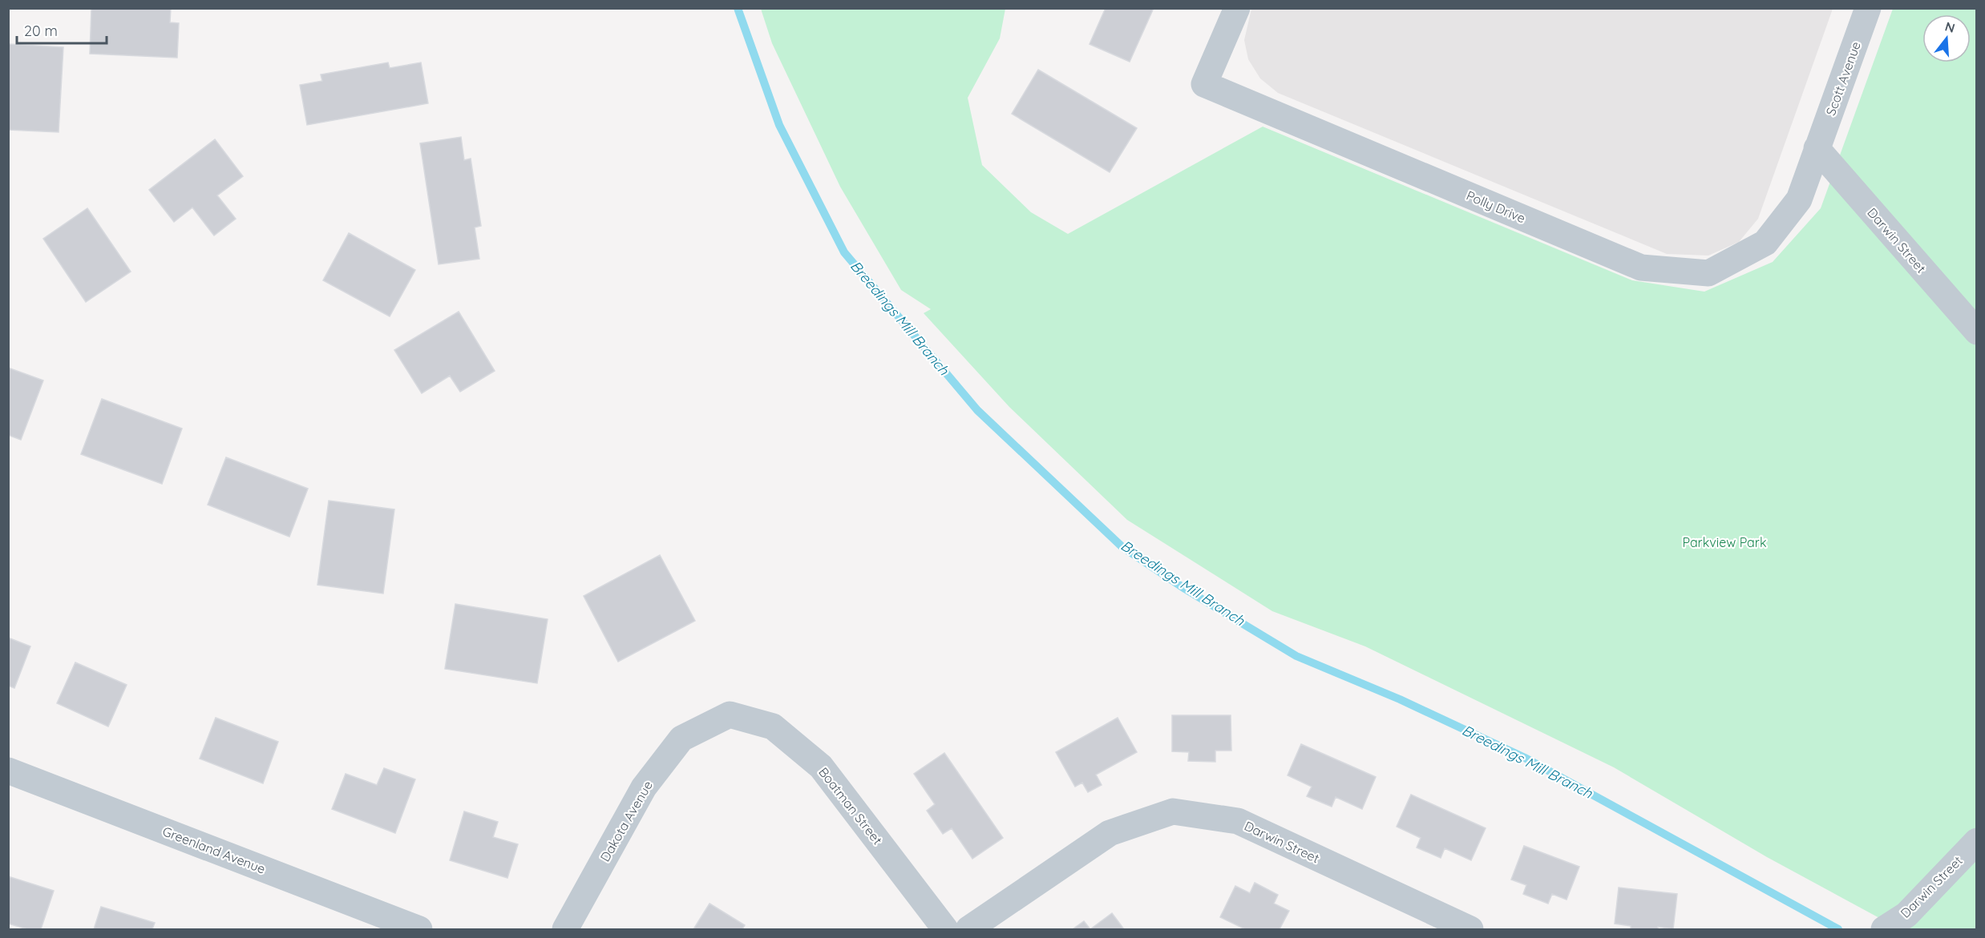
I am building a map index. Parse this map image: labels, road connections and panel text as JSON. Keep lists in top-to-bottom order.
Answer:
{
  "streets": {
    "street": [
      "Scott Avenue",
      "Polly Drive",
      "Darwin Street",
      "Boatman Street",
      "Dakota Avenue",
      "Greenland Avenue"
    ]
  },
  "crossings": [
    ["Scott Avenue", "Polly Drive"],
    ["Scott Avenue", "Darwin Street"],
    ["Polly Drive", "Darwin Street"],
    ["Boatman Street", "Dakota Avenue"]
  ],
  "water": ["Breedings Mill Branch"],
  "parks": ["Parkview Park"],
  "scale_bar": "20 m",
  "north": "top"
}
